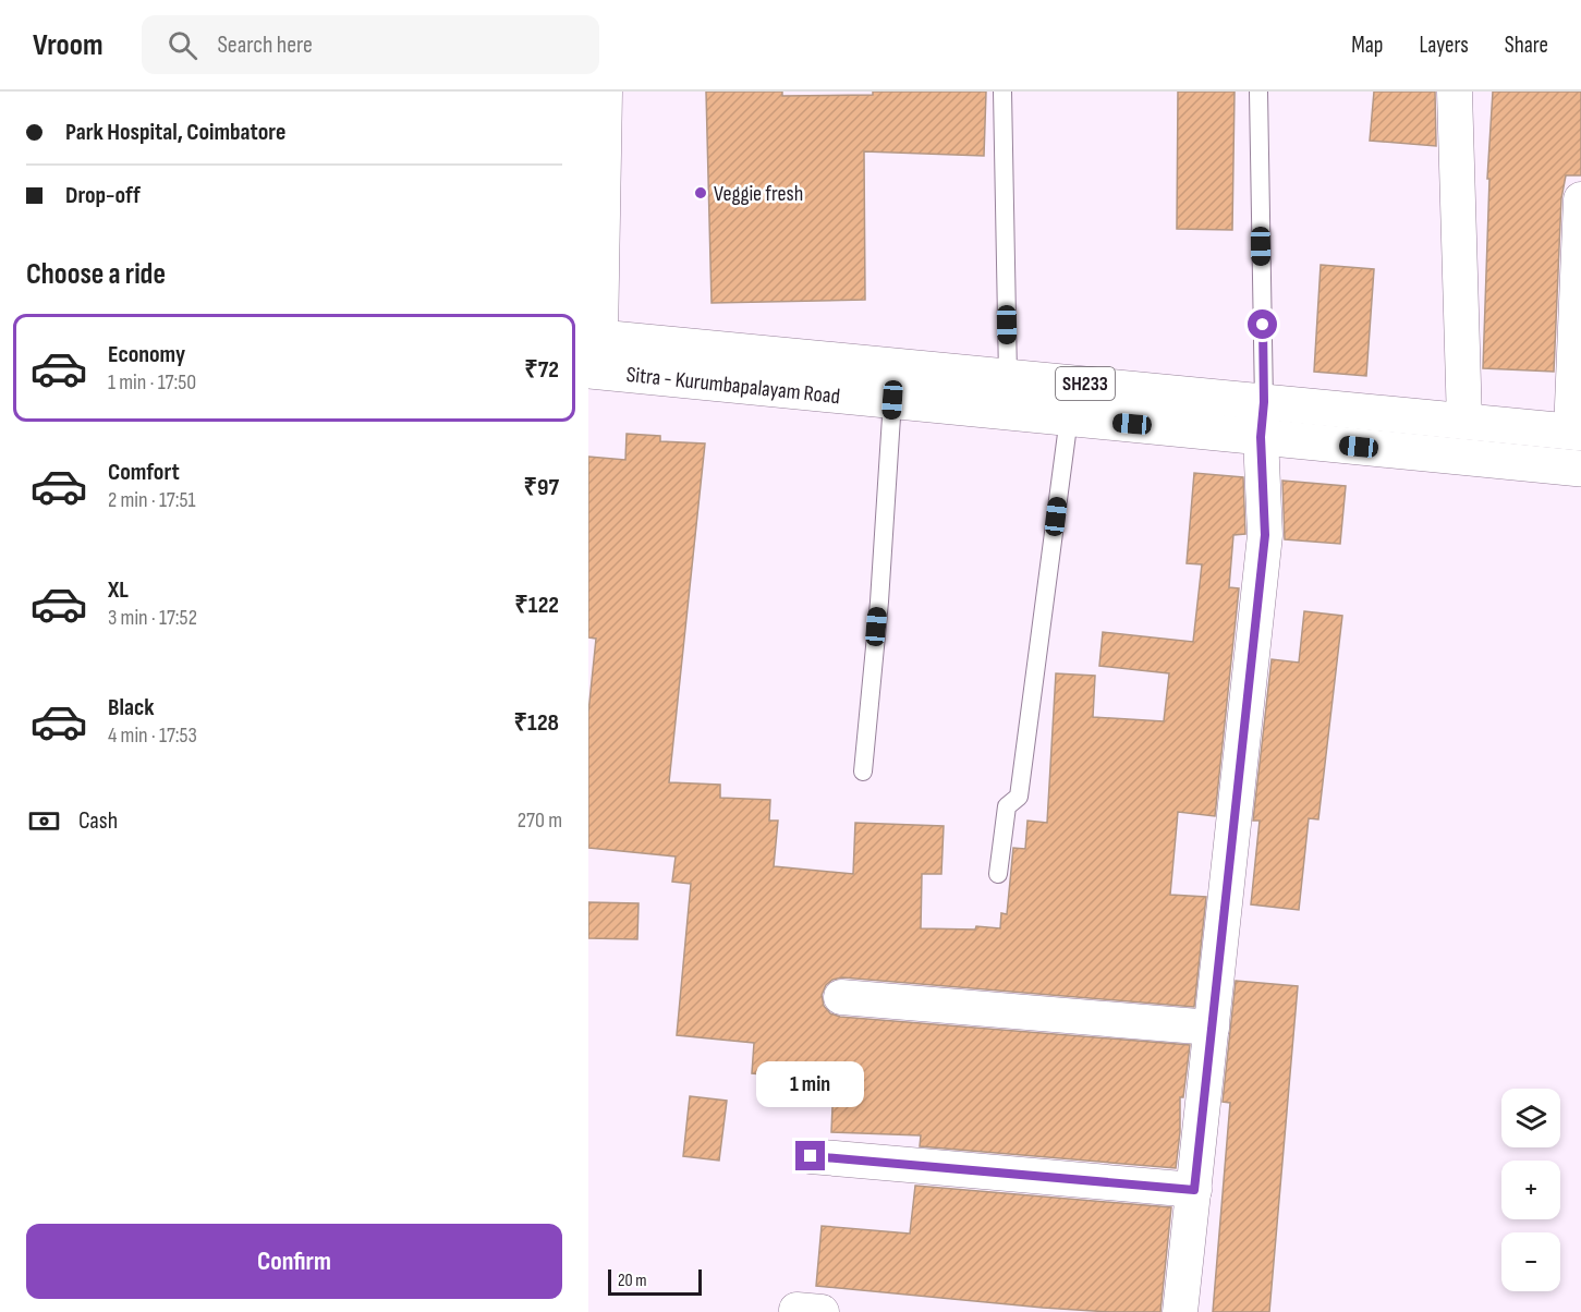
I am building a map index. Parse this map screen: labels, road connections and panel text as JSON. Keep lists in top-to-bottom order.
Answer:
{
  "streets": {
    "main road": ["SH233", "Sitra - Kurumbapalayam Road"]
  },
  "places": ["Veggie fresh"],
  "scale_bar": "20 m",
  "page": {
    "header": "Vroom",
    "search": "Search here",
    "nav": ["Map", "Layers", "Share"],
    "banner": ["Park Hospital, Coimbatore", "Drop-off"],
    "heading": "Choose a ride",
    "list": [
      {
        "name": "Economy",
        "note": "1 min · 17:50",
        "value": "₹72"
      },
      {
        "name": "Comfort",
        "note": "2 min · 17:51",
        "value": "₹97"
      },
      {
        "name": "XL",
        "note": "3 min · 17:52",
        "value": "₹122"
      },
      {
        "name": "Black",
        "note": "4 min · 17:53",
        "value": "₹128"
      }
    ],
    "pay": ["Cash", "270 m"],
    "bubble": "1 min",
    "map_buttons": ["+", "−"],
    "buttons": "Confirm",
    "scale": "20 m"
  }
}
